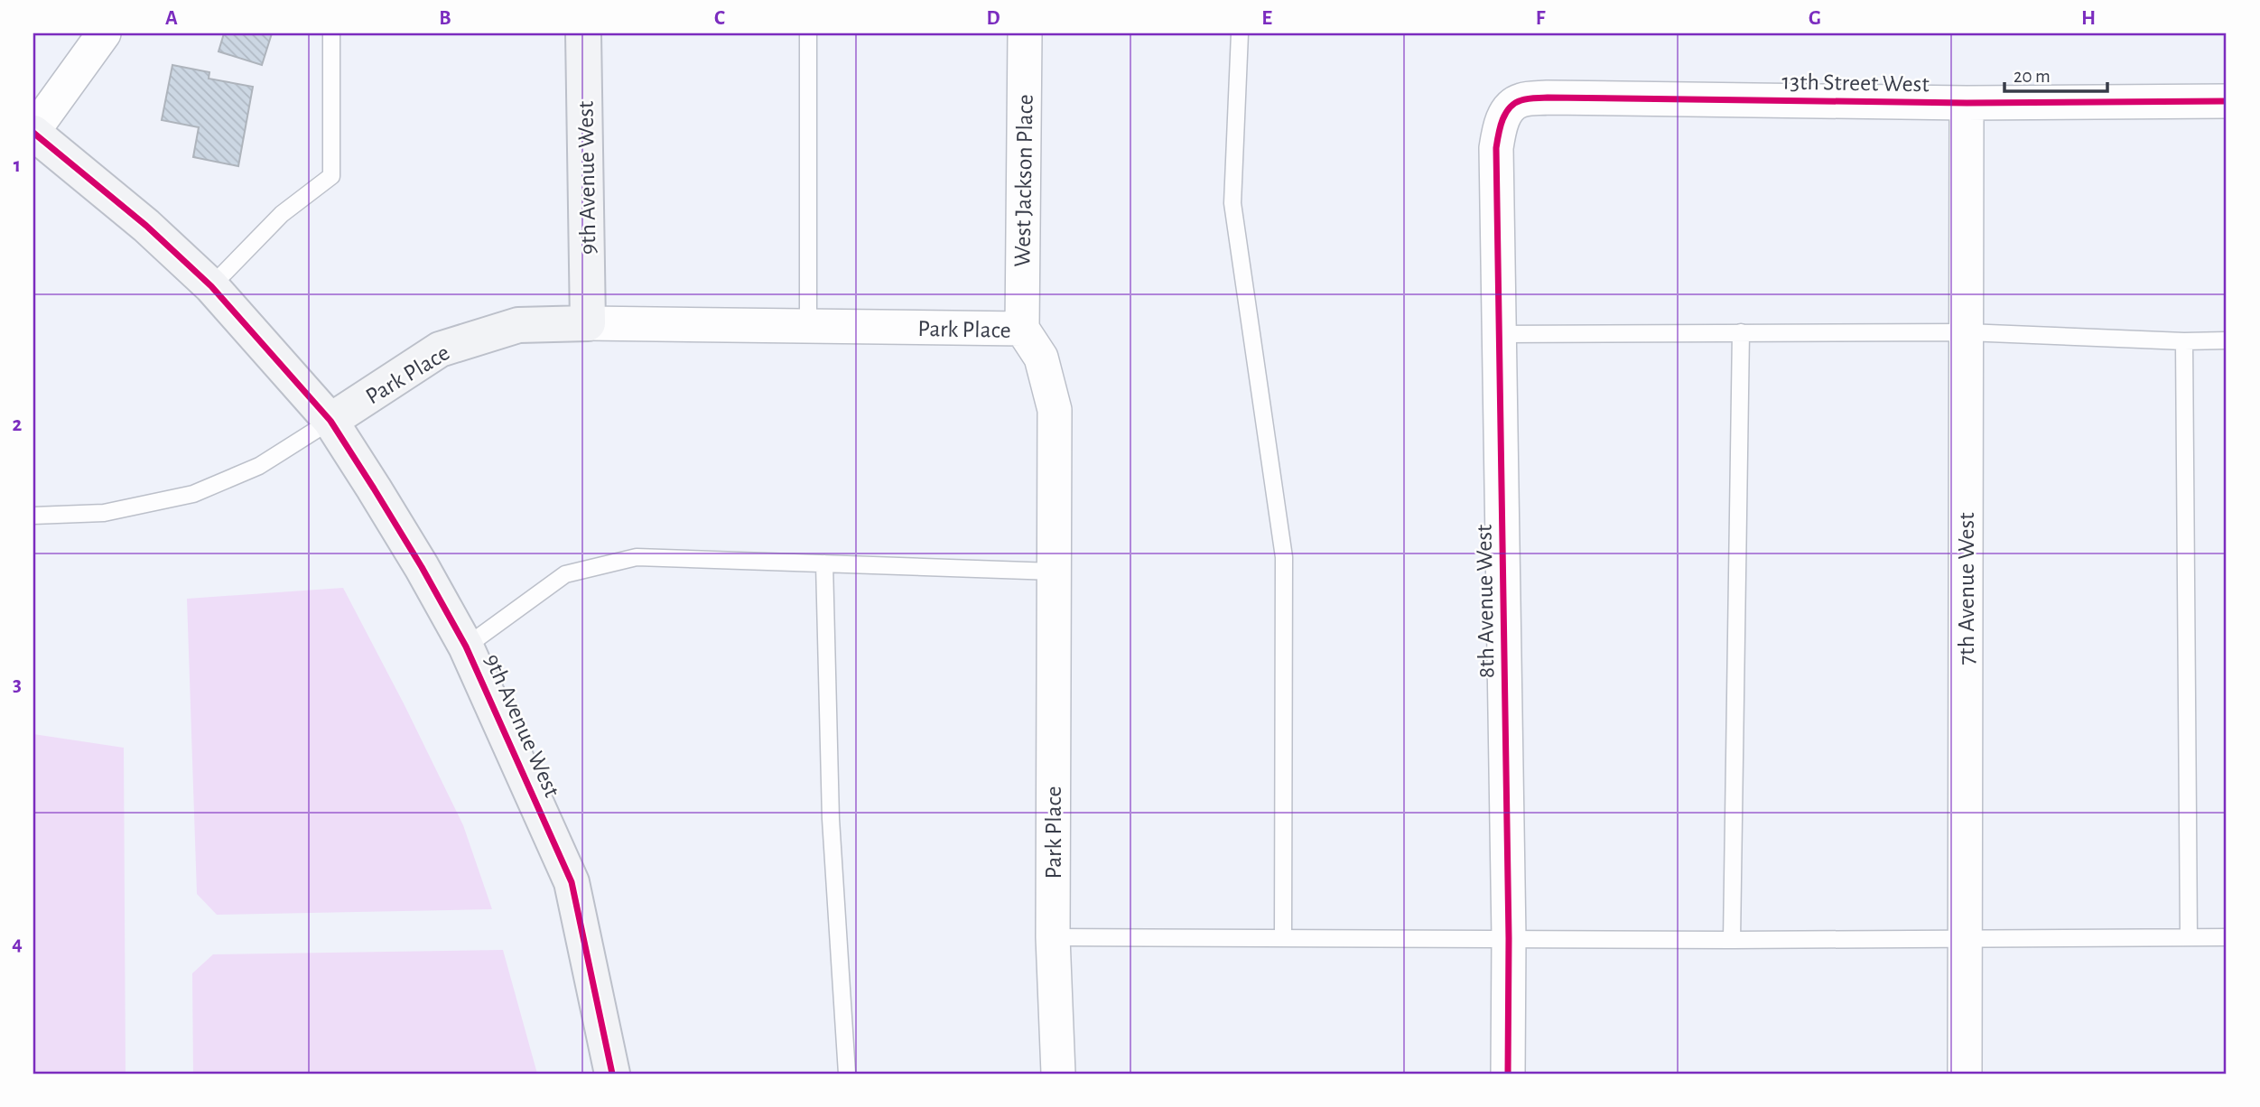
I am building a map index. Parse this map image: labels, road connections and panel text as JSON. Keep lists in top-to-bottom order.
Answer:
{
  "streets": {
    "street": [
      "13th Street West",
      "9th Avenue West",
      "West Jackson Place",
      "Park Place",
      "7th Avenue West",
      "8th Avenue West"
    ]
  },
  "crossings": [
    ["13th Street West", "7th Avenue West"],
    ["13th Street West", "8th Avenue West"],
    ["9th Avenue West", "Park Place"],
    ["West Jackson Place", "Park Place"]
  ],
  "scale_bar": "20 m",
  "grid": {
    "columns": [
      "A",
      "B",
      "C",
      "D",
      "E",
      "F",
      "G",
      "H"
    ],
    "rows": [
      "1",
      "2",
      "3",
      "4"
    ]
  }
}
